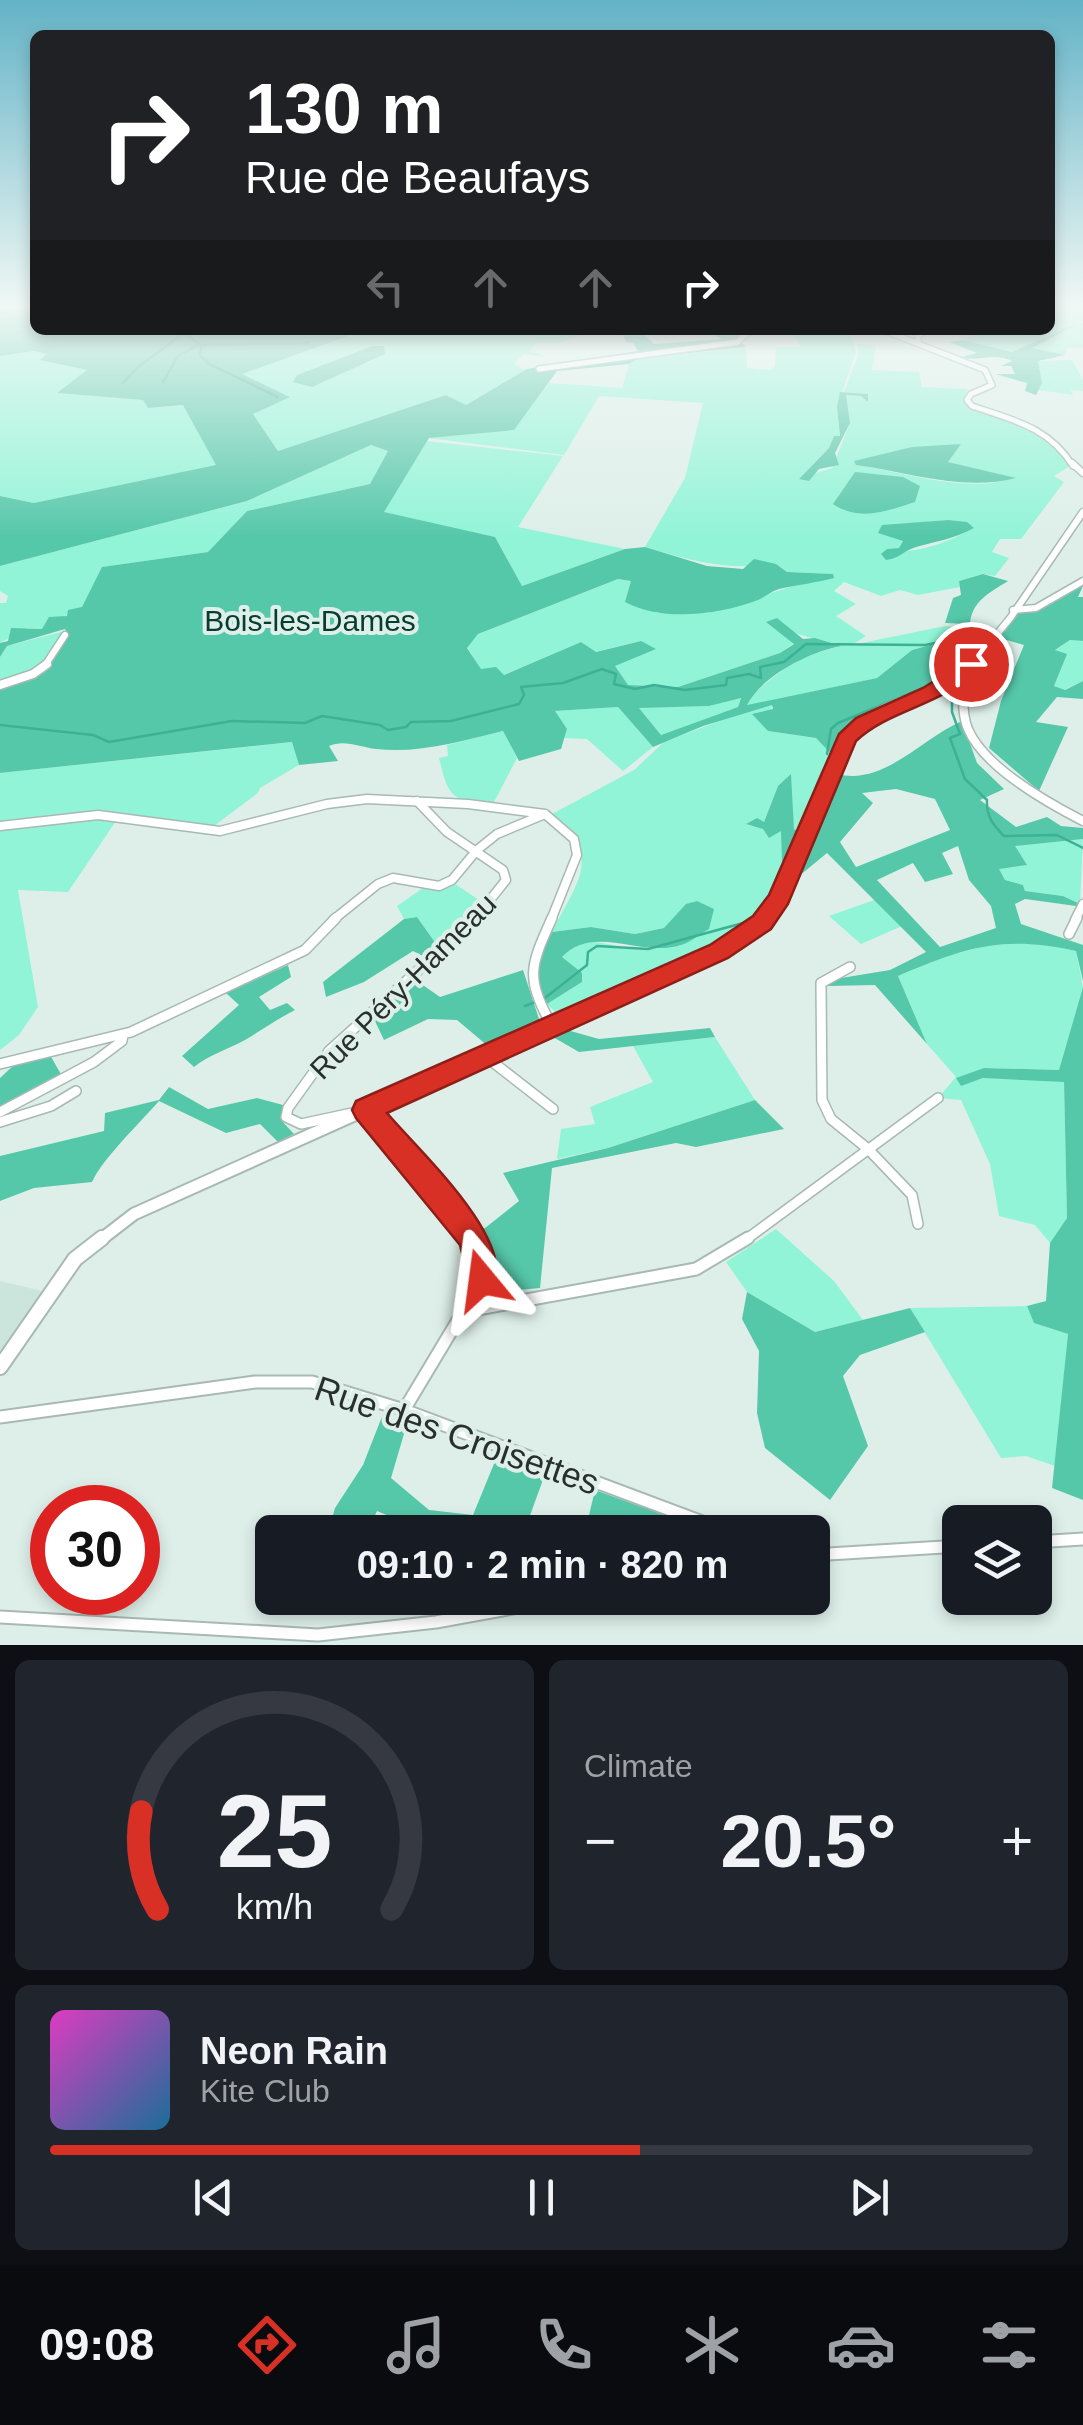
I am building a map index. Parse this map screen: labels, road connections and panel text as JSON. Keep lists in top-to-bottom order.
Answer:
{
  "streets": {
    "street": ["Rue Péry-Hameau", "Rue des Croisettes"]
  },
  "parks": ["Bois-les-Dames"],
  "page": {
    "turn": ["130 m", "Rue de Beaufays"],
    "limit": "30",
    "trip": "09:10 · 2 min · 820 m",
    "tile": "Climate",
    "heat": ["−", "20.5°", "+"],
    "song": ["Neon Rain", "Kite Club"],
    "tabs": "09:08",
    "gauge": ["25", "km/h"]
  }
}
